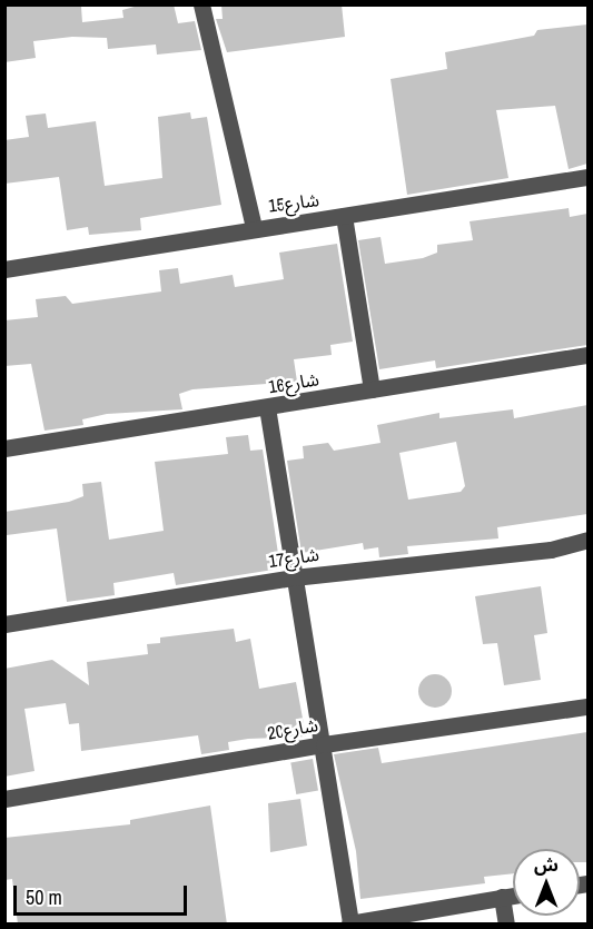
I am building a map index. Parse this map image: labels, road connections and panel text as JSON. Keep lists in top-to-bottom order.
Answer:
{
  "streets": {
    "street": [
      "شارع15",
      "شارع16",
      "شارع17",
      "شارع20"
    ]
  },
  "scale_bar": "50 m",
  "north": "top"
}
